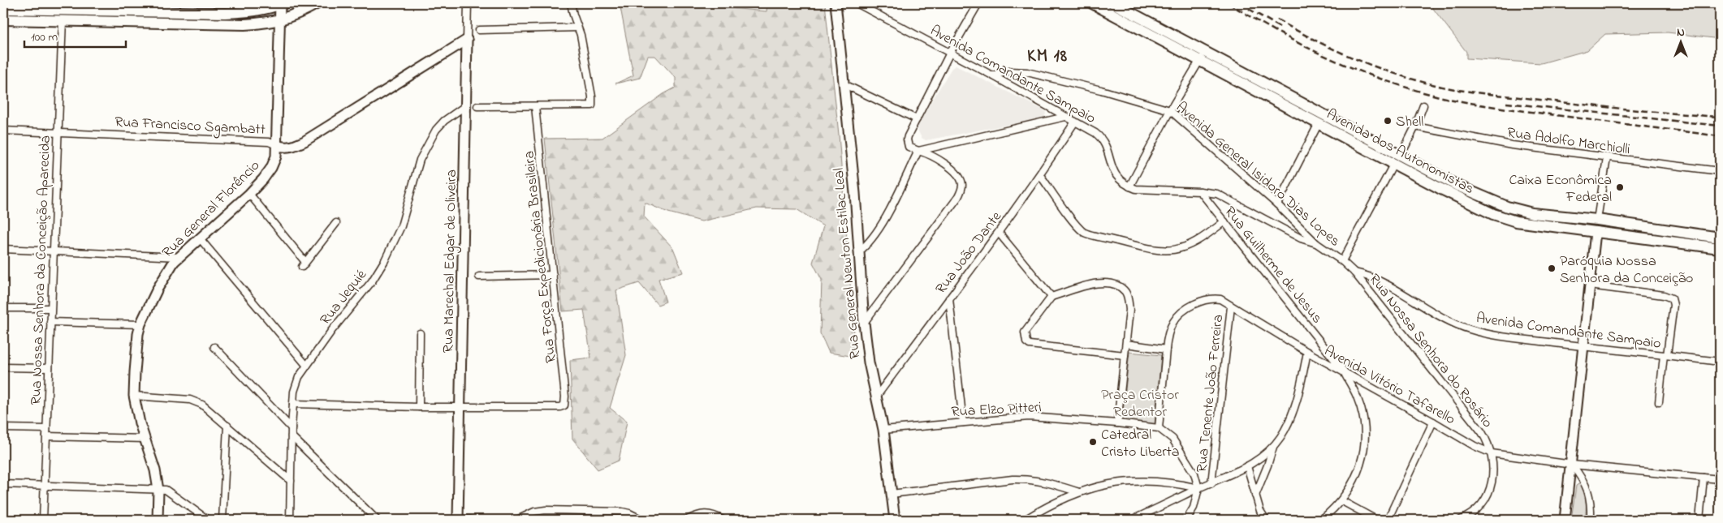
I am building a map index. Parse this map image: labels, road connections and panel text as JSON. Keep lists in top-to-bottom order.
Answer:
{
  "streets": {
    "main road": ["Avenida dos Autonomistas"],
    "street": [
      "Avenida Comandante Sampaio",
      "Rua Francisco Sgambatt",
      "Rua Adolfo Marchiolli",
      "Avenida General Isidoro Dias Lopes",
      "Rua General Florêncio",
      "Rua João Dante",
      "Rua Força Expedicionária Brasileira",
      "Rua Marechal Edgar de Oliveira",
      "Rua General Newton Estilac Leal",
      "Rua Guilherme de Jesus",
      "Rua Nossa Senhora da Conceição Aparecida",
      "Rua Jequié",
      "Rua Nossa Senhora do Rosário",
      "Avenida Vitório Tafarello",
      "Rua Tenente João Ferreira",
      "Rua Elzo Pitteri"
    ]
  },
  "crossings": [
    ["Avenida Comandante Sampaio", "Avenida General Isidoro Dias Lopes"],
    ["Avenida Comandante Sampaio", "Rua João Dante"],
    ["Avenida Comandante Sampaio", "Rua Nossa Senhora do Rosário"],
    ["Rua Francisco Sgambatt", "Rua General Florêncio"],
    ["Rua Francisco Sgambatt", "Rua Marechal Edgar de Oliveira"],
    ["Rua Francisco Sgambatt", "Rua Nossa Senhora da Conceição Aparecida"],
    ["Avenida General Isidoro Dias Lopes", "Rua Nossa Senhora do Rosário"],
    ["Rua João Dante", "Rua General Newton Estilac Leal"],
    ["Rua Força Expedicionária Brasileira", "Rua Marechal Edgar de Oliveira"],
    ["Rua Marechal Edgar de Oliveira", "Rua Jequié"],
    ["Rua General Newton Estilac Leal", "Rua Elzo Pitteri"],
    ["Rua Guilherme de Jesus", "Avenida Vitório Tafarello"],
    ["Rua Nossa Senhora do Rosário", "Avenida Vitório Tafarello"],
    ["Avenida Vitório Tafarello", "Rua Tenente João Ferreira"],
    ["Avenida Vitório Tafarello", "Rua Elzo Pitteri"]
  ],
  "districts": ["KM 18"],
  "parks": ["Praça Cristor Redentor"],
  "places": [
    "Shell",
    "Caixa Econômica Federal",
    "Paróquia Nossa Senhora da Conceição",
    "Catedral Cristo Liberta"
  ],
  "scale_bar": "100 m",
  "north": "top"
}
